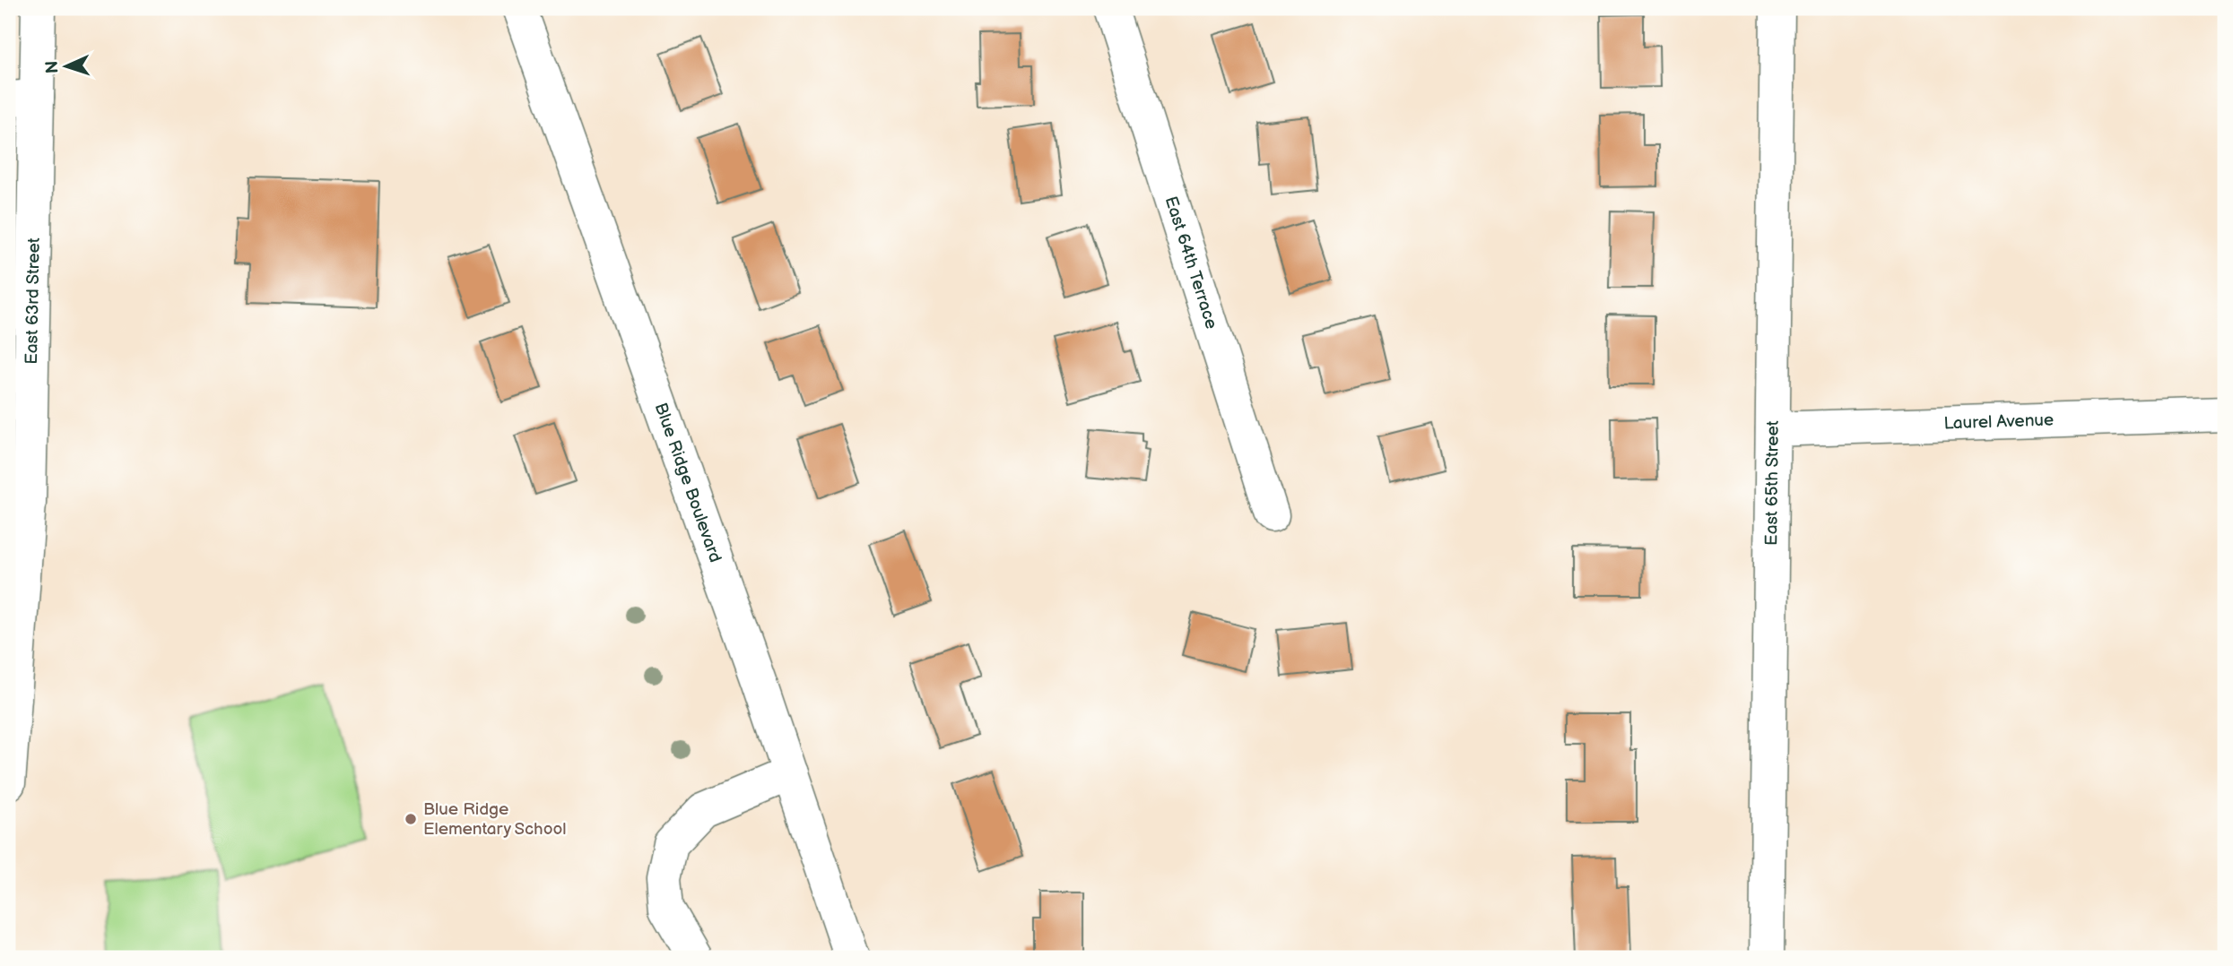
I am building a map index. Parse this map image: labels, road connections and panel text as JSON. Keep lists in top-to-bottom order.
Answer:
{
  "streets": {
    "street": [
      "East 64th Terrace",
      "East 63rd Street",
      "Laurel Avenue",
      "Blue Ridge Boulevard",
      "East 65th Street"
    ]
  },
  "crossings": [
    ["Laurel Avenue", "East 65th Street"]
  ],
  "places": ["Blue Ridge Elementary School"],
  "north": "left"
}
